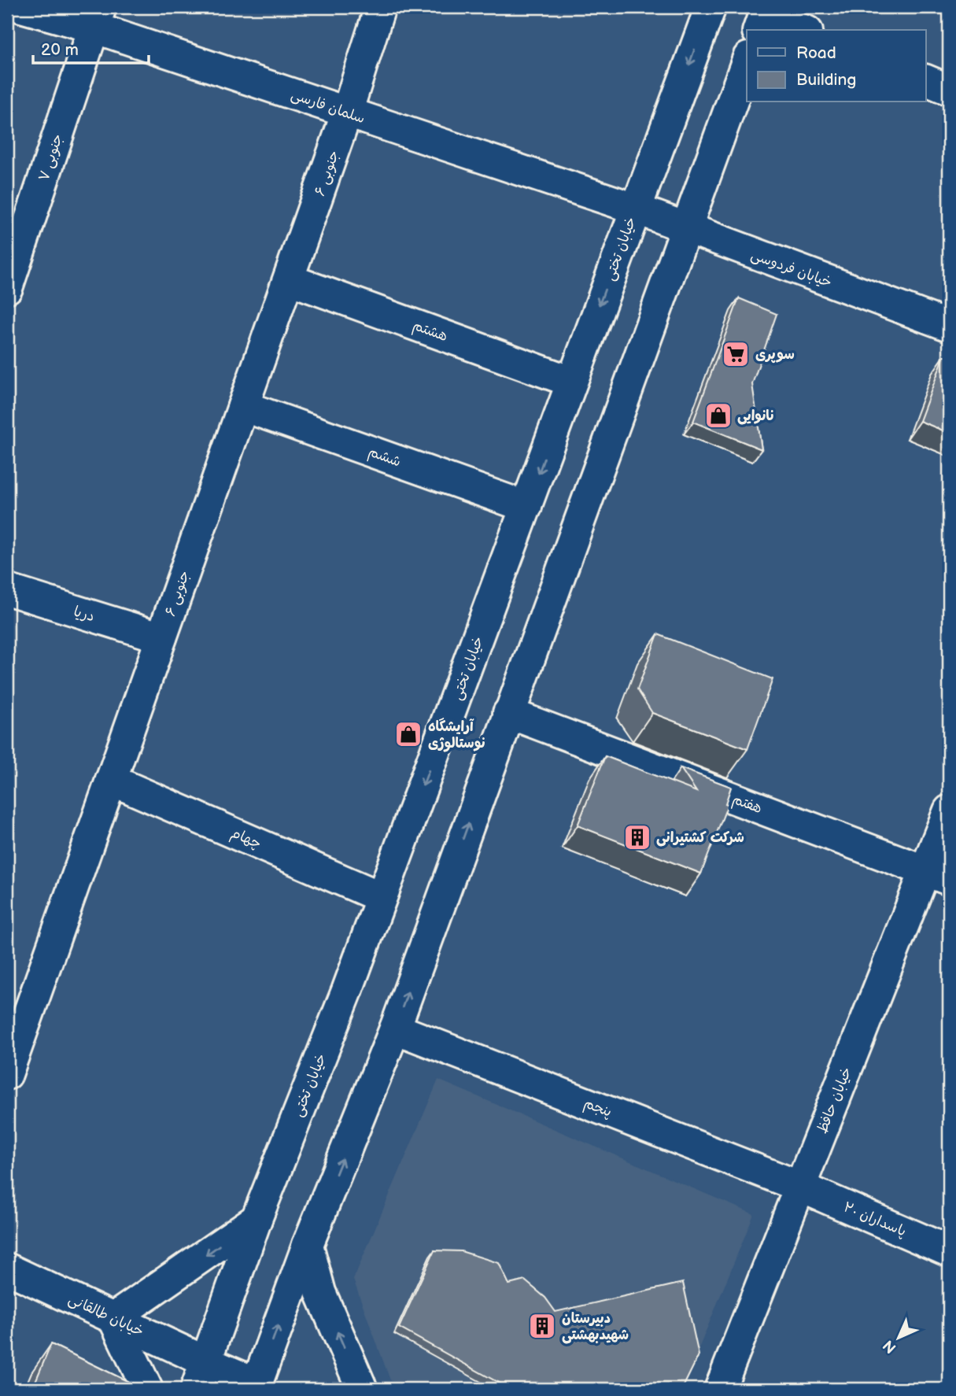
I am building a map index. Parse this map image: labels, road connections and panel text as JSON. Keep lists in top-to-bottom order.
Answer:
{
  "streets": {
    "street": [
      "سلمان فارسی",
      "۷ جنوبی",
      "۶ جنوبی",
      "خیابان تختی",
      "خیابان فردوسی",
      "هشتم",
      "ششم",
      "دریا",
      "هفتم",
      "چهام",
      "خیابان حافظ",
      "پنجم",
      "پاسداران ۲۰",
      "خیابان طالقانی"
    ]
  },
  "crossings": [
    ["سلمان فارسی", "۷ جنوبی"],
    ["سلمان فارسی", "۶ جنوبی"],
    ["سلمان فارسی", "خیابان تختی"],
    ["سلمان فارسی", "خیابان فردوسی"],
    ["۶ جنوبی", "هشتم"],
    ["۶ جنوبی", "ششم"],
    ["۶ جنوبی", "دریا"],
    ["۶ جنوبی", "چهام"],
    ["خیابان تختی", "خیابان فردوسی"],
    ["خیابان تختی", "هشتم"],
    ["خیابان تختی", "ششم"],
    ["خیابان تختی", "چهام"],
    ["خیابان تختی", "خیابان طالقانی"],
    ["هفتم", "خیابان حافظ"],
    ["خیابان حافظ", "پنجم"],
    ["خیابان حافظ", "پاسداران ۲۰"],
    ["پنجم", "پاسداران ۲۰"]
  ],
  "places": {
    "supermarket": ["سوپری"],
    "shop": ["نانوایی", "آرایشگاه نوستالوژی"],
    "building": ["شرکت کشتیرانی", "دبیرستان شهیدبهشتی"]
  },
  "legend": ["Road", "Building"],
  "scale_bar": "20 m",
  "north": "bottom left"
}
